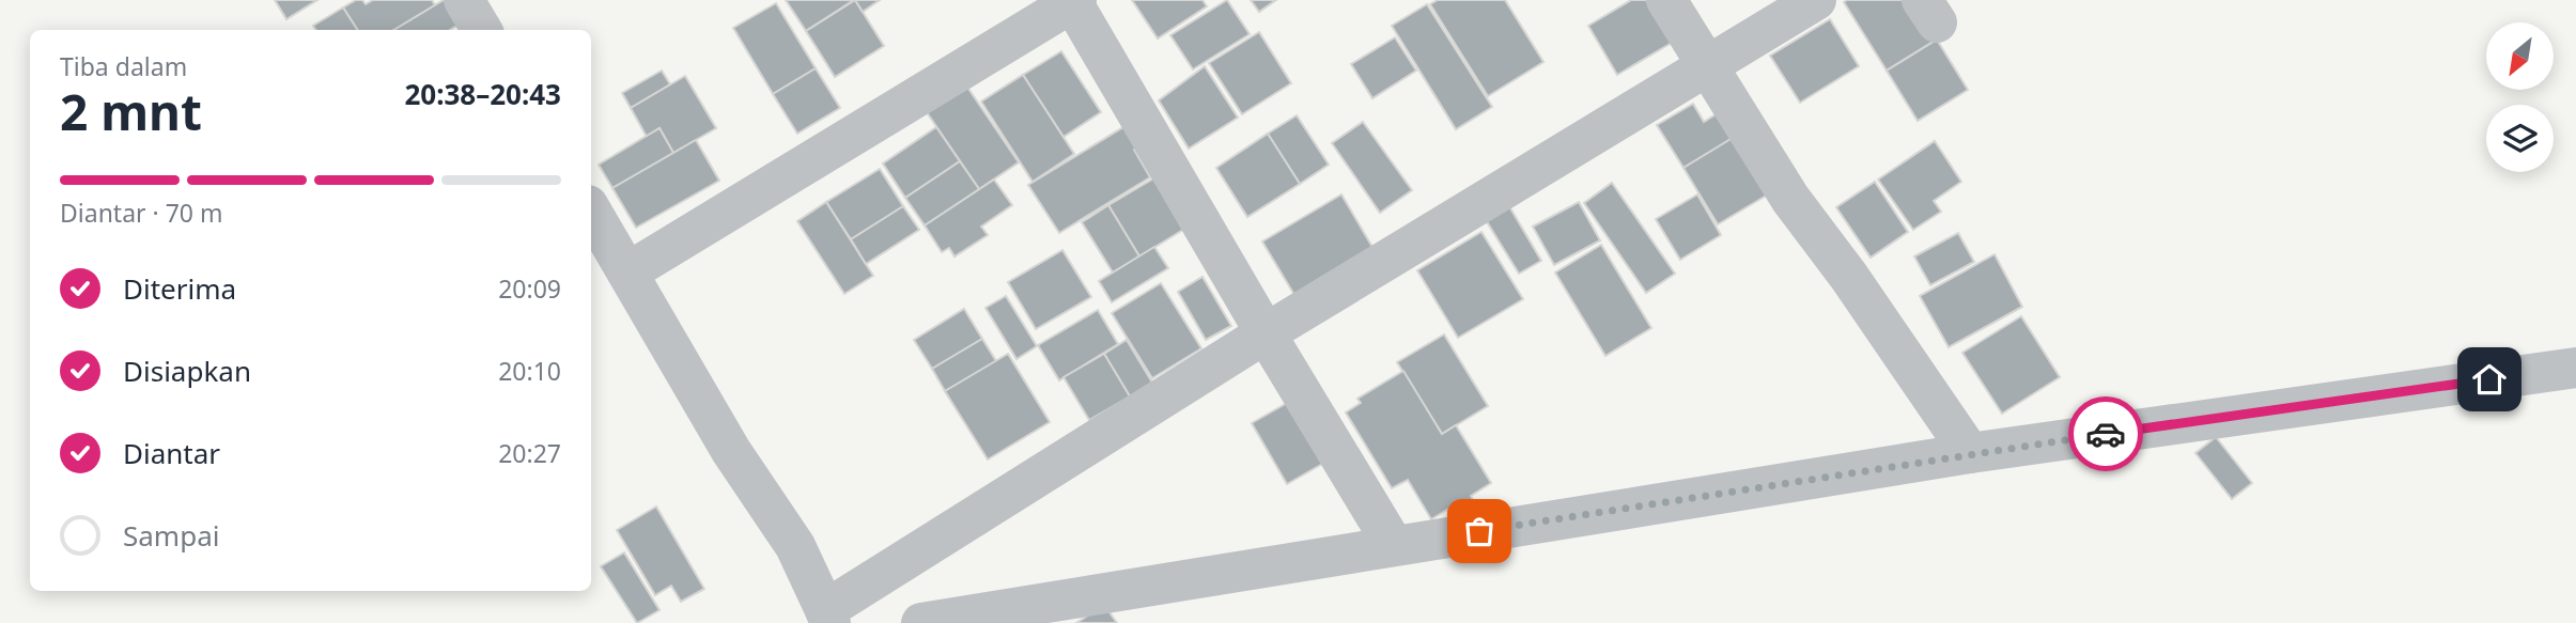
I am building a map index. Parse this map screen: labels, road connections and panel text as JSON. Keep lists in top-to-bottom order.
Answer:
{
  "north": "bottom left",
  "page": {
    "heading": ["2 mnt", "Tiba dalam", "20:38–20:43"],
    "bar": "Diantar · 70 m",
    "list": [
      ["Diterima", "20:09"],
      ["Disiapkan", "20:10"],
      ["Diantar", "20:27"],
      "Sampai"
    ]
  }
}
